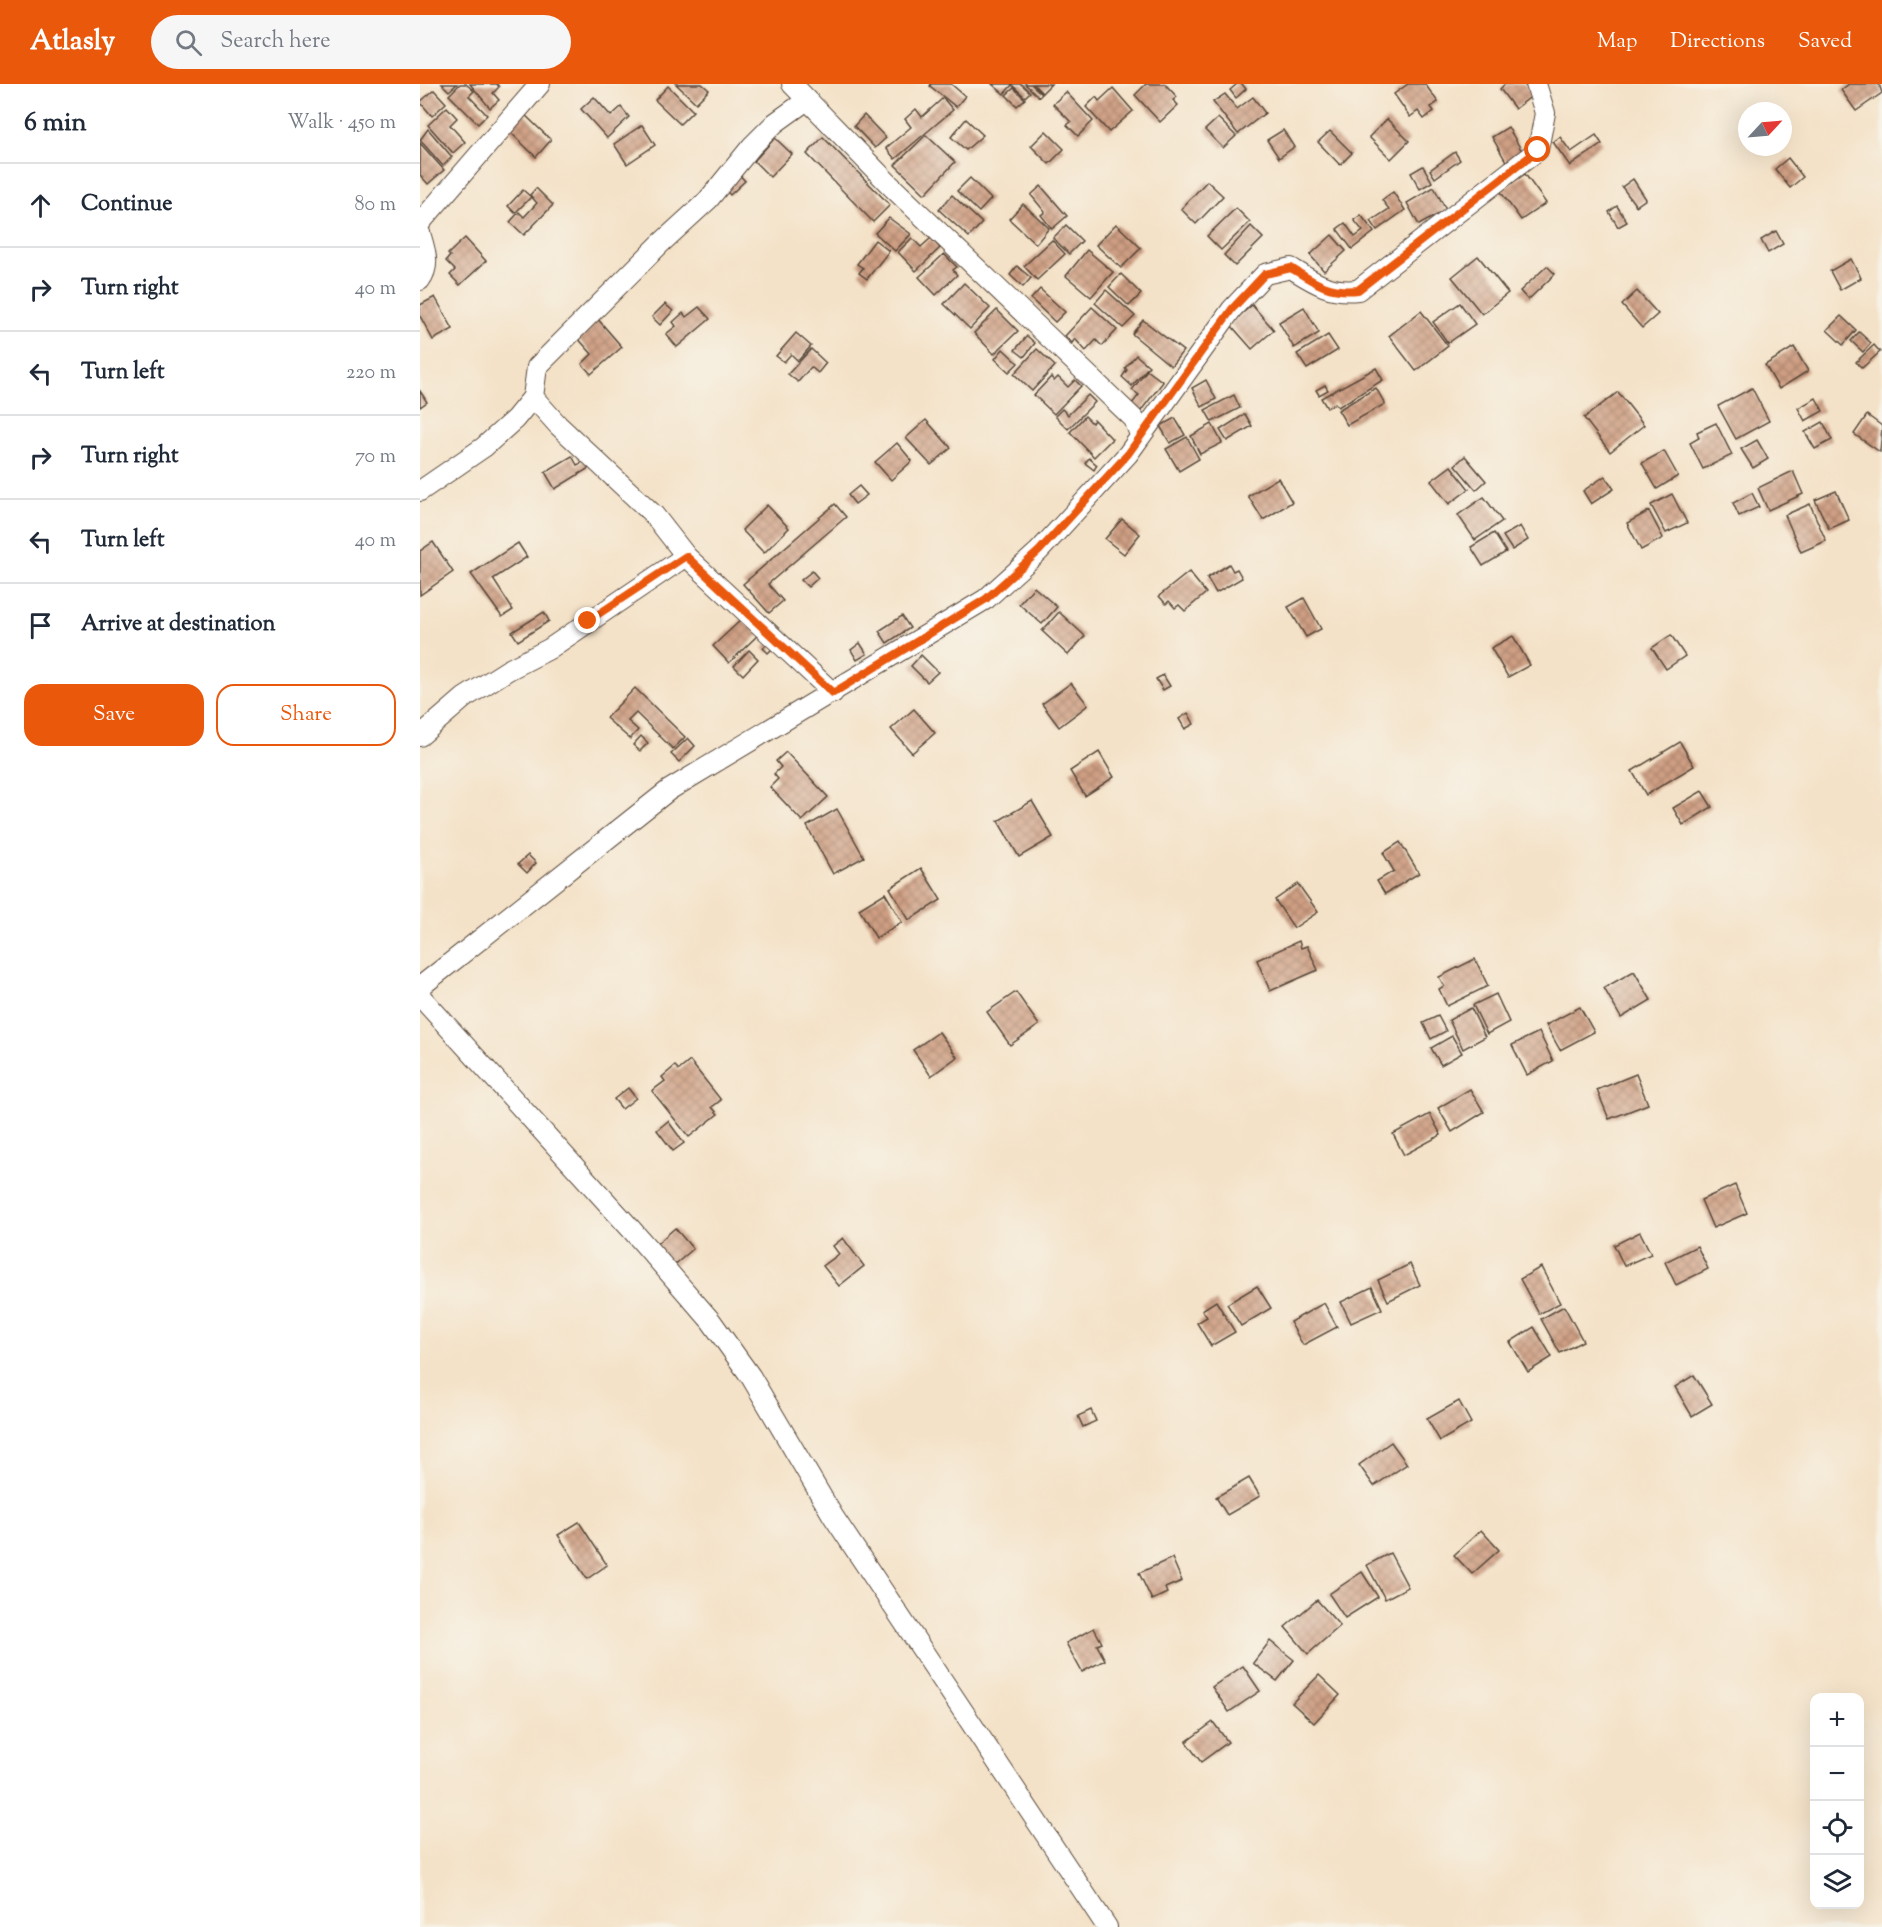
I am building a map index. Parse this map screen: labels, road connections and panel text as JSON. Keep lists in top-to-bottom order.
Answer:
{
  "north": "top right",
  "page": {
    "header": "Atlasly",
    "search": "Search here",
    "nav": ["Map", "Directions", "Saved"],
    "heading": ["6 min", "Walk · 450 m"],
    "list": [
      ["Continue", "80 m"],
      ["Turn right", "40 m"],
      ["Turn left", "220 m"],
      ["Turn right", "70 m"],
      ["Turn left", "40 m"],
      "Arrive at destination"
    ],
    "buttons": ["Save", "Share"],
    "map_buttons": ["+", "−"]
  }
}
